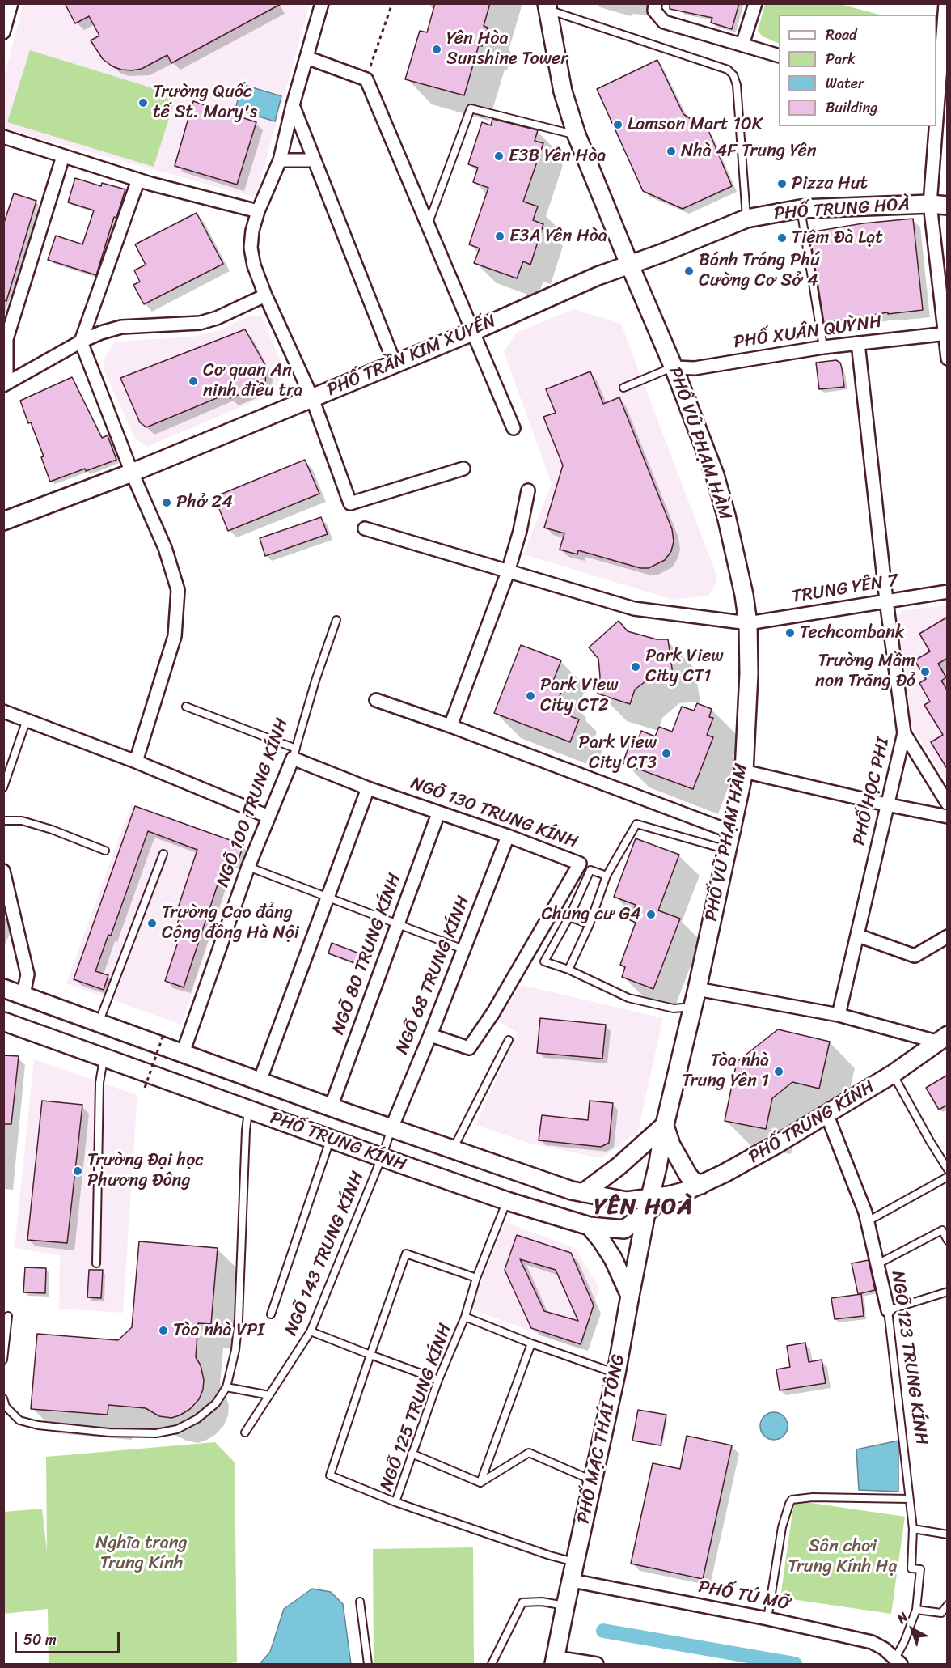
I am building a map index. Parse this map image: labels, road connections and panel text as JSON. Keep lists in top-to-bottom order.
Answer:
{
  "streets": {
    "street": [
      "PHỐ TRUNG HOÀ",
      "PHỐ XUÂN QUỲNH",
      "PHỐ TRẦN KIM XUYẾN",
      "PHỐ VŨ PHẠM HÀM",
      "TRUNG YÊN 7",
      "PHỐ HỌC PHI",
      "NGÕ 100 TRUNG KÍNH",
      "NGÕ 130 TRUNG KÍNH",
      "NGÕ 80 TRUNG KÍNH",
      "NGÕ 68 TRUNG KÍNH",
      "PHỐ TRUNG KÍNH",
      "NGÕ 123 TRUNG KÍNH",
      "PHỐ MẠC THÁI TÔNG",
      "PHỐ TÚ MỠ"
    ],
    "lane": ["NGÕ 143 TRUNG KÍNH", "NGÕ 125 TRUNG KÍNH"]
  },
  "crossings": [
    ["PHỐ TRUNG HOÀ", "PHỐ TRẦN KIM XUYẾN"],
    ["PHỐ TRUNG HOÀ", "PHỐ VŨ PHẠM HÀM"],
    ["PHỐ XUÂN QUỲNH", "PHỐ VŨ PHẠM HÀM"],
    ["PHỐ XUÂN QUỲNH", "PHỐ HỌC PHI"],
    ["PHỐ TRẦN KIM XUYẾN", "PHỐ VŨ PHẠM HÀM"],
    ["PHỐ VŨ PHẠM HÀM", "TRUNG YÊN 7"],
    ["PHỐ VŨ PHẠM HÀM", "PHỐ TRUNG KÍNH"],
    ["PHỐ VŨ PHẠM HÀM", "PHỐ MẠC THÁI TÔNG"],
    ["TRUNG YÊN 7", "PHỐ HỌC PHI"],
    ["NGÕ 100 TRUNG KÍNH", "NGÕ 130 TRUNG KÍNH"],
    ["NGÕ 100 TRUNG KÍNH", "PHỐ TRUNG KÍNH"],
    ["NGÕ 130 TRUNG KÍNH", "NGÕ 80 TRUNG KÍNH"],
    ["NGÕ 130 TRUNG KÍNH", "NGÕ 68 TRUNG KÍNH"],
    ["NGÕ 80 TRUNG KÍNH", "PHỐ TRUNG KÍNH"],
    ["NGÕ 68 TRUNG KÍNH", "PHỐ TRUNG KÍNH"],
    ["NGÕ 68 TRUNG KÍNH", "NGÕ 143 TRUNG KÍNH"],
    ["PHỐ TRUNG KÍNH", "NGÕ 143 TRUNG KÍNH"],
    ["PHỐ TRUNG KÍNH", "NGÕ 123 TRUNG KÍNH"],
    ["PHỐ TRUNG KÍNH", "NGÕ 125 TRUNG KÍNH"],
    ["PHỐ TRUNG KÍNH", "PHỐ MẠC THÁI TÔNG"],
    ["NGÕ 123 TRUNG KÍNH", "PHỐ TÚ MỠ"],
    ["NGÕ 125 TRUNG KÍNH", "PHỐ MẠC THÁI TÔNG"],
    ["PHỐ MẠC THÁI TÔNG", "PHỐ TÚ MỠ"]
  ],
  "districts": ["YÊN HOÀ"],
  "parks": ["Nghĩa trang Trung Kính", "Sân chơi Trung Kính Hạ"],
  "places": [
    "Yên Hòa Sunshine Tower",
    "Trường Quốc tế St. Mary's",
    "Lamson Mart 10K",
    "Nhà 4F Trung Yên",
    "E3B Yên Hòa",
    "Pizza Hut",
    "E3A Yên Hòa",
    "Tiệm Đà Lạt",
    "Bánh Tráng Phú Cường Cơ Sở 4",
    "Cơ quan An ninh điều tra",
    "Phở 24",
    "Techcombank",
    "Park View City CT1",
    "Trường Mầm non Trăng Đỏ",
    "Park View City CT2",
    "Park View City CT3",
    "Chung cư G4",
    "Trường Cao đẳng Cộng đồng Hà Nội",
    "Tòa nhà Trung Yên 1",
    "Trường Đại học Phương Đông",
    "Tòa nhà VPI"
  ],
  "legend": [
    "Road",
    "Park",
    "Water",
    "Building"
  ],
  "scale_bar": "50 m",
  "north": "top left"
}
